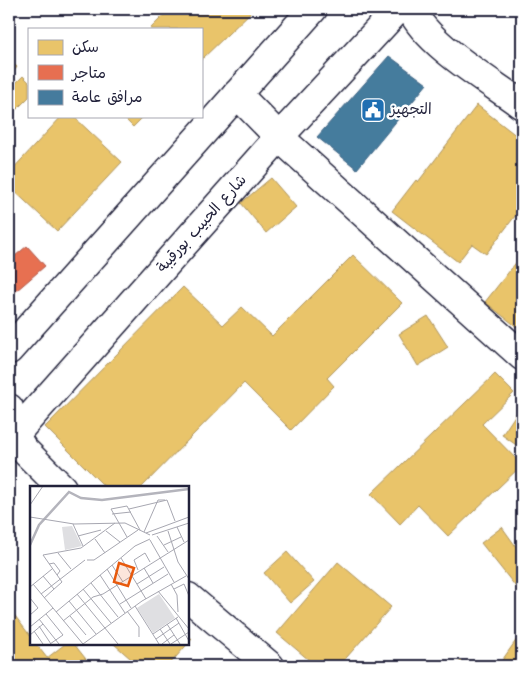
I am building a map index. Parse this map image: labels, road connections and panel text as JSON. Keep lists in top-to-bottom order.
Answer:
{
  "streets": {
    "street": ["شارع الحبيب بورقيبة"]
  },
  "places": {
    "public building": ["التجهيز"]
  },
  "legend": ["سكن", "متاجر", "مرافق عامة"]
}
